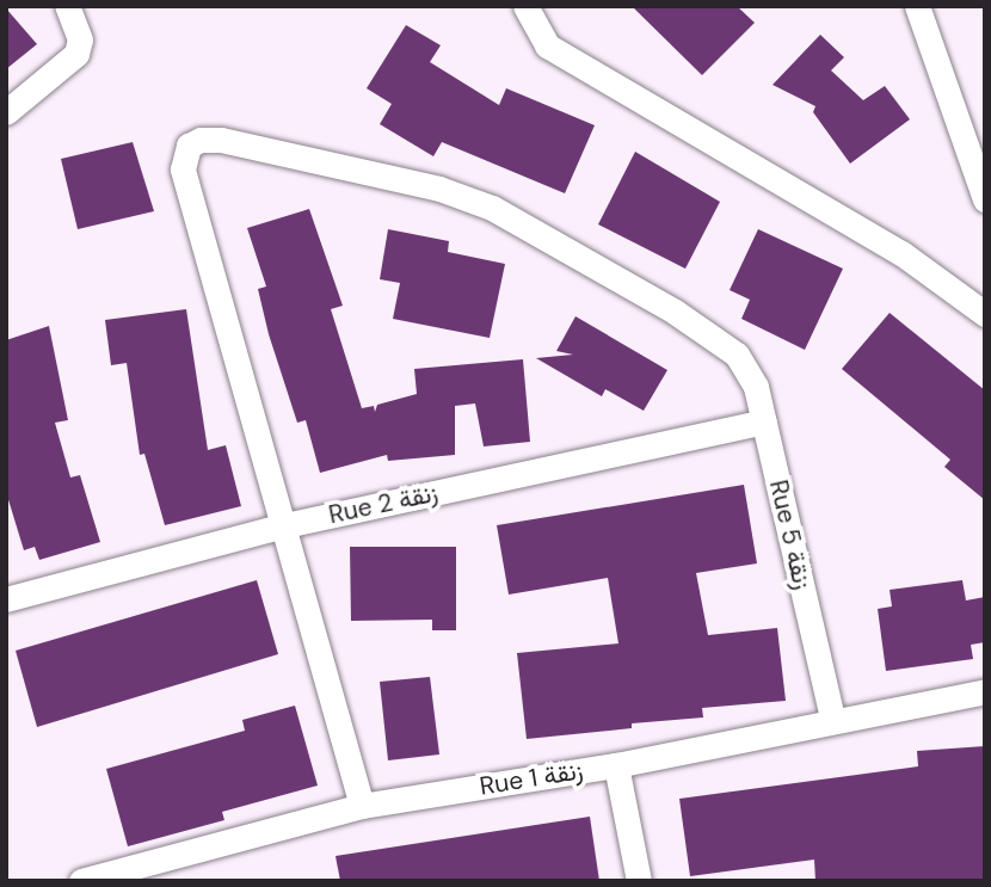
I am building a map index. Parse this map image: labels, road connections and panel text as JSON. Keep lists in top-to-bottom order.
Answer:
{
  "streets": {
    "street": ["Rue 2 زنقة", "Rue 5 زنقة", "Rue 1 زنقة"]
  },
  "crossings": [
    ["Rue 2 زنقة", "Rue 5 زنقة"],
    ["Rue 5 زنقة", "Rue 1 زنقة"]
  ]
}
